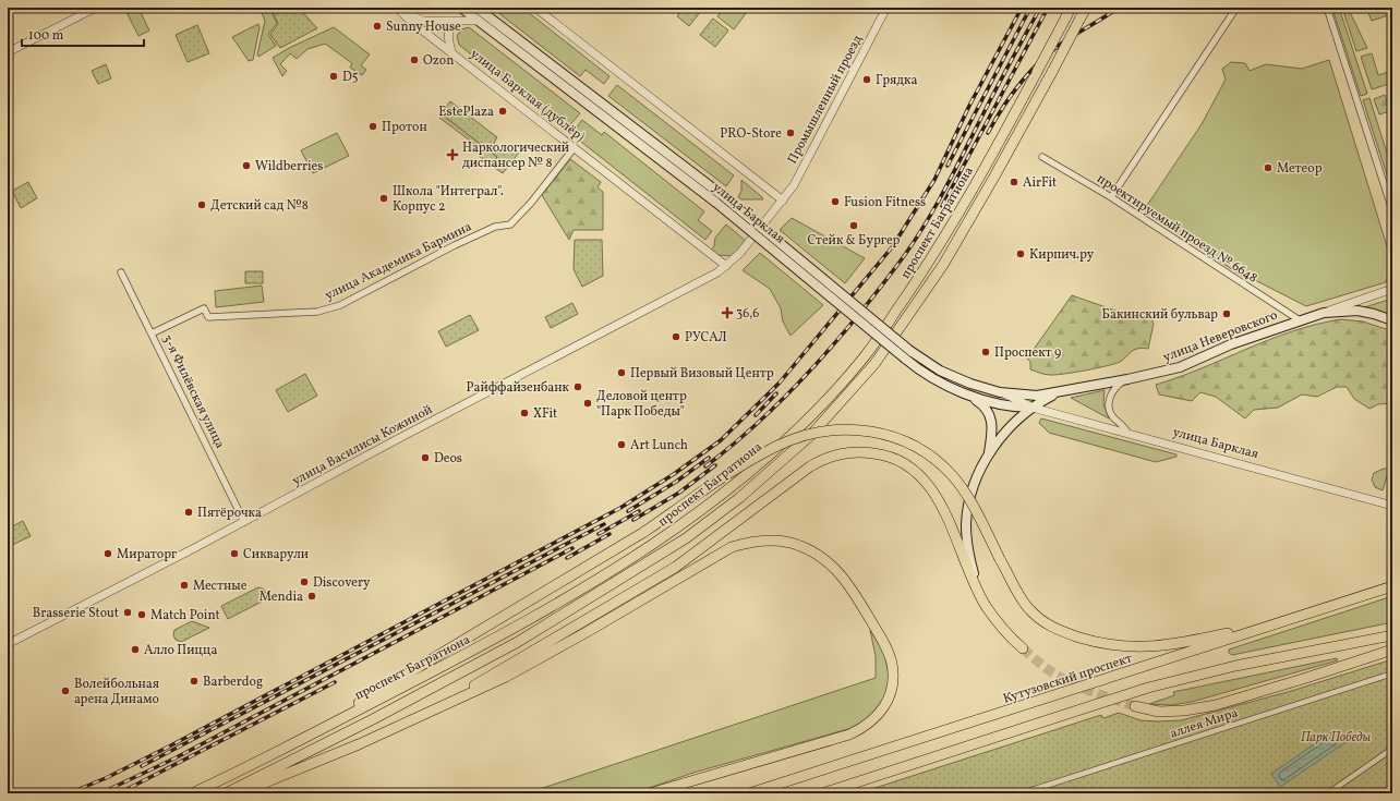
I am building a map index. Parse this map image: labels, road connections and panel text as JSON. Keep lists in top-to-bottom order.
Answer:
{
  "streets": {
    "main road": [
      "улица Барклая",
      "проспект Багратиона",
      "улица Неверовского",
      "Кутузовский проспект"
    ],
    "street": [
      "улица Барклая (дублёр)",
      "Промышленный проезд",
      "проектируемый проезд № 6648",
      "улица Академика Бармина",
      "3-я Филёвская улица",
      "улица Василисы Кожиной",
      "аллея Мира"
    ]
  },
  "crossings": [
    ["улица Барклая (дублёр)", "Промышленный проезд"],
    ["улица Барклая (дублёр)", "улица Академика Бармина"],
    ["улица Барклая (дублёр)", "улица Василисы Кожиной"],
    ["Промышленный проезд", "улица Василисы Кожиной"],
    ["улица Барклая", "улица Неверовского"],
    ["проектируемый проезд № 6648", "улица Неверовского"],
    ["улица Академика Бармина", "3-я Филёвская улица"],
    ["3-я Филёвская улица", "улица Василисы Кожиной"]
  ],
  "parks": ["Парк Победы"],
  "places": {
    "other": [
      "Sunny House",
      "Ozon",
      "D5",
      "Грядка",
      "EstePlaza",
      "Протон",
      "PRO-Store",
      "Wildberries",
      "Метеор",
      "AirFit",
      "Школа \"Интеграл\". Корпус 2",
      "Fusion Fitness",
      "Детский сад №8",
      "Стейк & Бургер",
      "Кирпич.ру",
      "Бакинский бульвар",
      "РУСАЛ",
      "Проспект 9",
      "Первый Визовый Центр",
      "Райффайзенбанк",
      "Деловой центр \"Парк Победы\"",
      "XFit",
      "Art Lunch",
      "Deos",
      "Пятёрочка",
      "Мираторг",
      "Сикварули",
      "Discovery",
      "Местные",
      "Mendia",
      "Brasserie Stout",
      "Match Point",
      "Алло Пицца",
      "Barberdog",
      "Волейбольная арена Динамо"
    ],
    "health": ["Наркологический диспансер № 8", "36,6"]
  },
  "scale_bar": "100 m"
}
